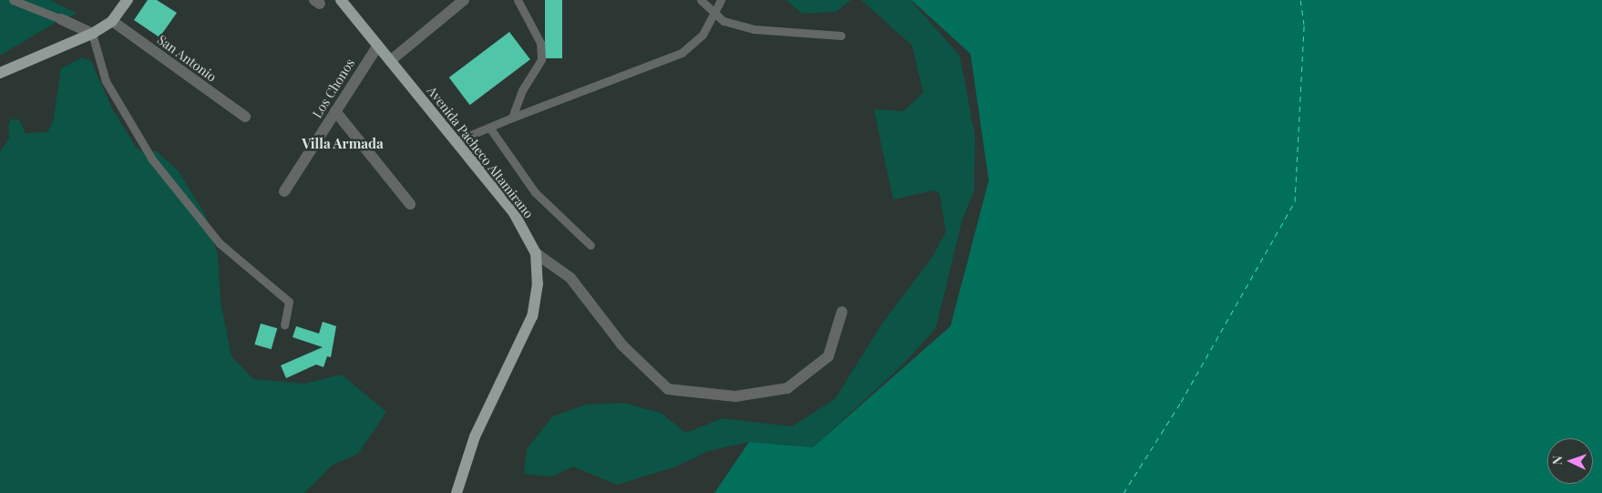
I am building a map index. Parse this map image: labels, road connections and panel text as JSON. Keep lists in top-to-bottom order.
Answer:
{
  "streets": {
    "main road": ["Avenida Pacheco Altamirano"],
    "street": ["San Antonio", "Los Chonos"]
  },
  "crossings": [
    ["Los Chonos", "Avenida Pacheco Altamirano"]
  ],
  "districts": ["Villa Armada"],
  "north": "left"
}
